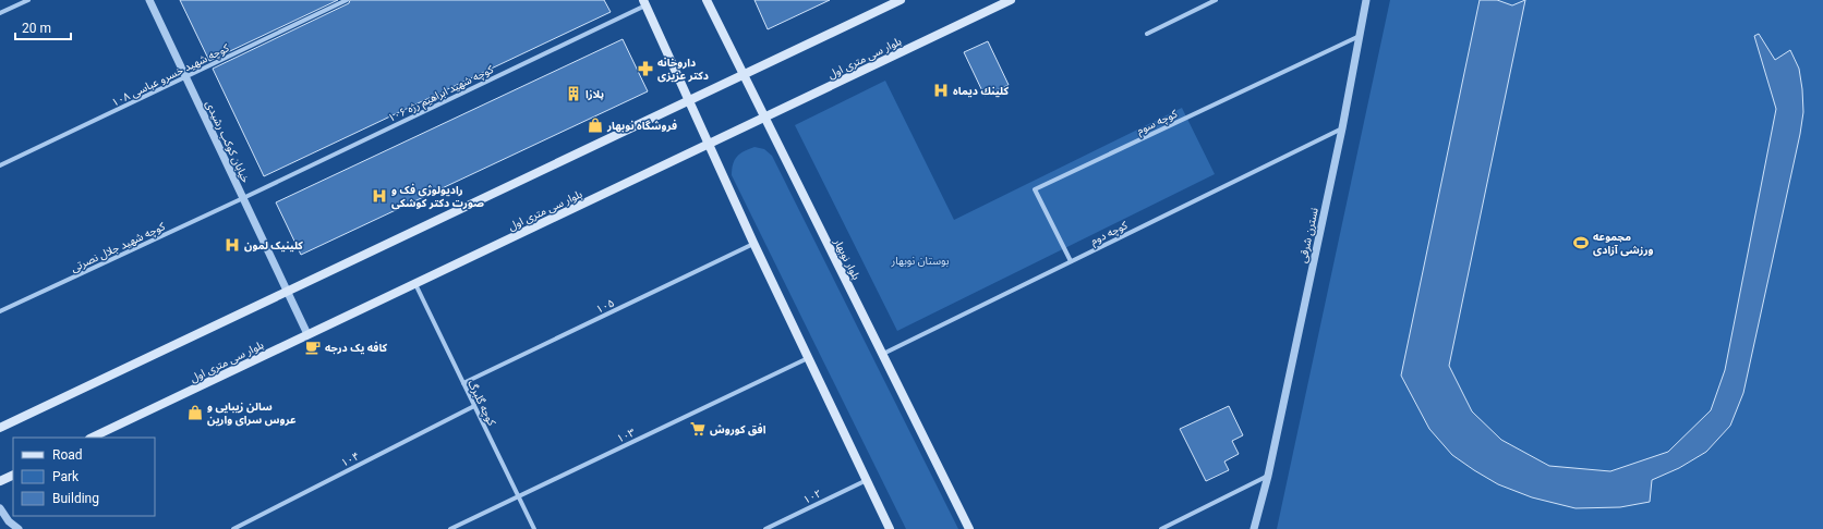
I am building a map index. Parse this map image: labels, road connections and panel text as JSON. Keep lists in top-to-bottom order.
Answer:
{
  "streets": {
    "main road": ["بلوار سی متری اول", "بلوار نوبهار"],
    "street": [
      "کوچه شهید خسرو عباسی ۱۰۸",
      "کوچه شهید ابراهیم رژه ۱۰۶",
      "کوچه سوم",
      "خیابان کوکب رشیدی",
      "کوچه دوم",
      "نسترن شرقی",
      "کوچه شهید جلال نصرتی",
      "۱۰۵",
      "کوچه گلبرگ",
      "۱۰۳",
      "۱۰۴",
      "۱۰۲"
    ]
  },
  "crossings": [
    ["بلوار سی متری اول", "خیابان کوکب رشیدی"],
    ["بلوار سی متری اول", "بلوار نوبهار"],
    ["بلوار سی متری اول", "کوچه گلبرگ"],
    ["کوچه شهید خسرو عباسی ۱۰۸", "خیابان کوکب رشیدی"],
    ["کوچه شهید ابراهیم رژه ۱۰۶", "خیابان کوکب رشیدی"],
    ["کوچه شهید ابراهیم رژه ۱۰۶", "کوچه شهید جلال نصرتی"],
    ["کوچه سوم", "کوچه دوم"],
    ["کوچه سوم", "نسترن شرقی"],
    ["خیابان کوکب رشیدی", "کوچه شهید جلال نصرتی"],
    ["کوچه دوم", "نسترن شرقی"],
    ["کوچه دوم", "بلوار نوبهار"],
    ["۱۰۵", "کوچه گلبرگ"],
    ["کوچه گلبرگ", "۱۰۳"],
    ["کوچه گلبرگ", "۱۰۴"]
  ],
  "parks": ["بوستان نوبهار"],
  "places": {
    "pharmacy": ["داروخانه دکتر عزیزی"],
    "hospital": ["كلينك ديماه", "رادیولوژی فک و صورت دکتر کوشکی", "کلینیک لمون"],
    "building": ["پلازا"],
    "shop": ["فروشگاه نوبهار", "سالن زیبایی‌ و عروس سرای وارین"],
    "sports": ["مجموعه ورزشی آزادی"],
    "cafe": ["کافه یک درجه"],
    "supermarket": ["افق کوروش"]
  },
  "legend": ["Road", "Park", "Building"],
  "scale_bar": "20 m"
}
